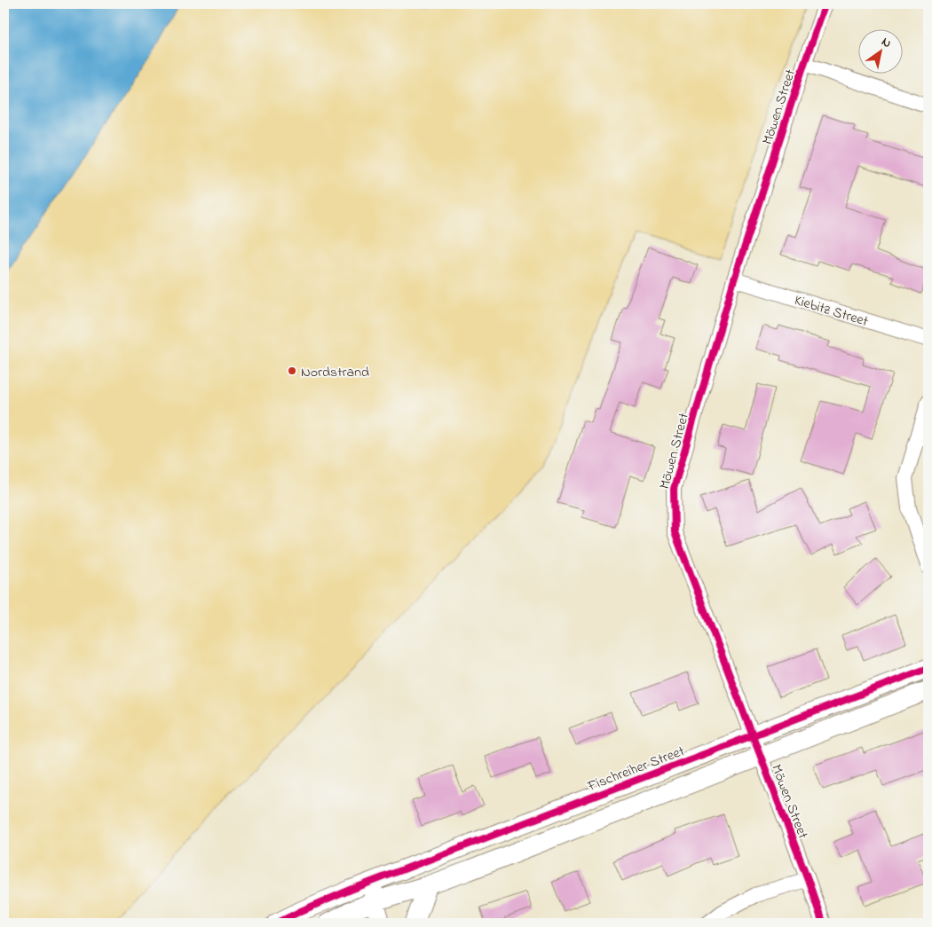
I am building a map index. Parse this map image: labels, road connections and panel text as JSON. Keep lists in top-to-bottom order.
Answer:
{
  "streets": {
    "street": ["Möwen Street", "Kiebitz Street", "Fischreiher Street"]
  },
  "crossings": [
    ["Möwen Street", "Kiebitz Street"],
    ["Möwen Street", "Fischreiher Street"]
  ],
  "places": ["Nordstrand"],
  "north": "top right"
}
